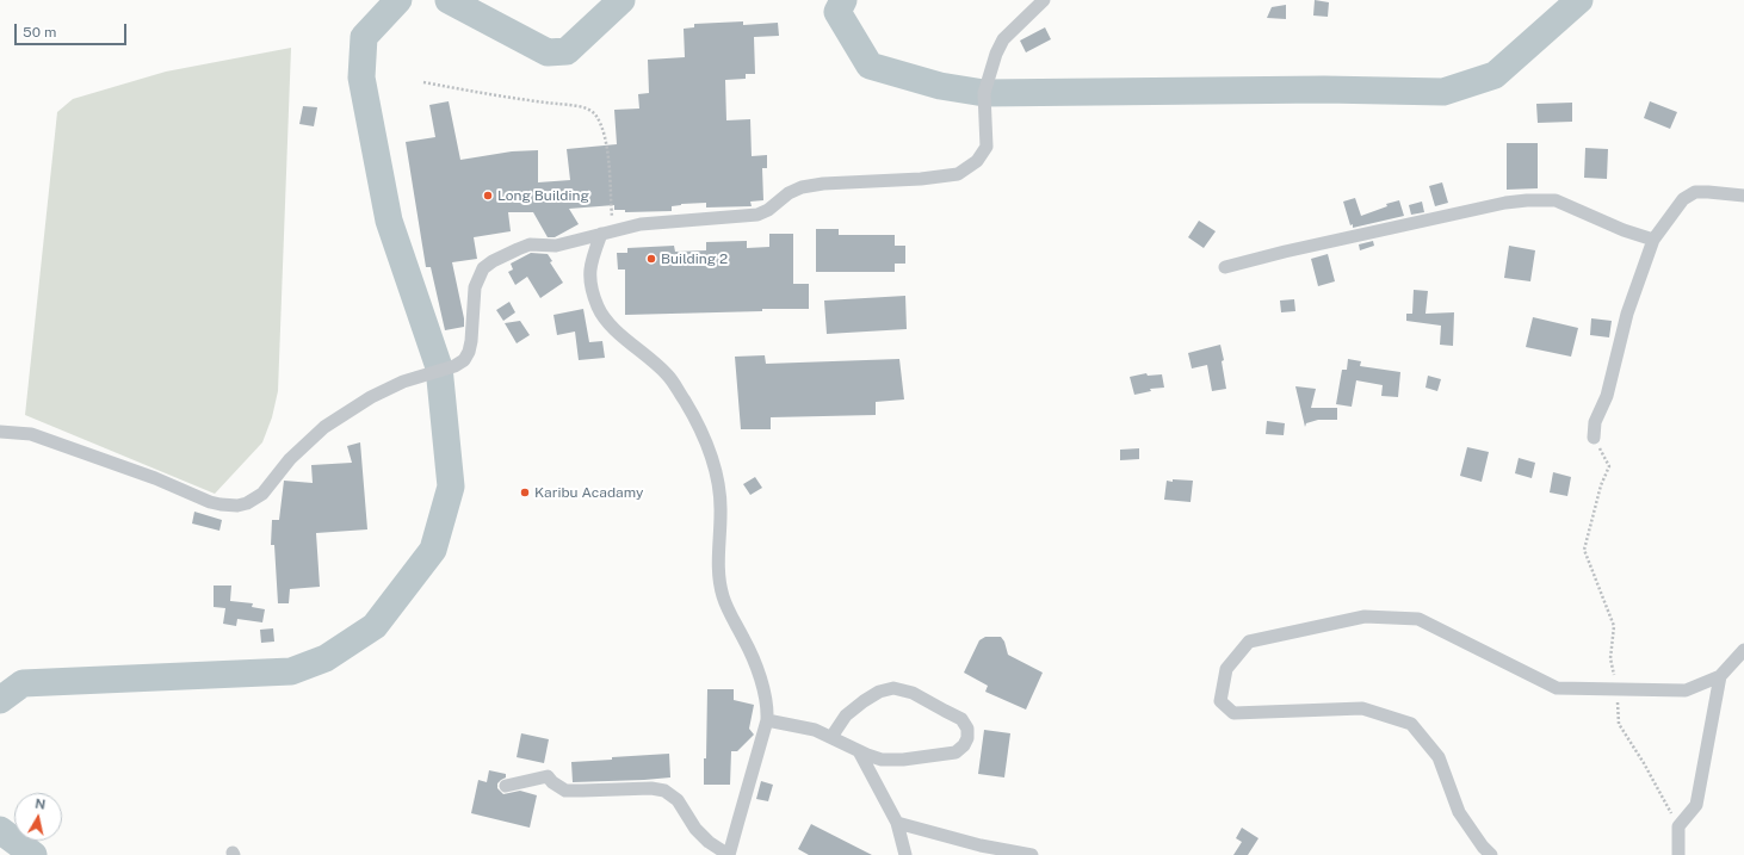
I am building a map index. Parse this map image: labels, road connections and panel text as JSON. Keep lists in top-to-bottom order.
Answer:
{
  "places": ["Long Building", "Building 2", "Karibu Acadamy"],
  "scale_bar": "50 m",
  "north": "top"
}
